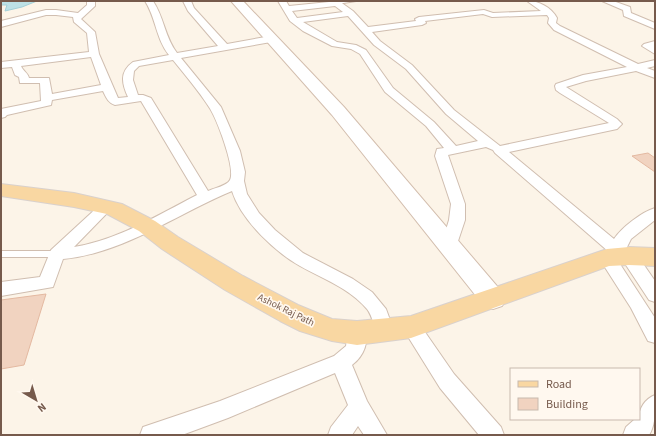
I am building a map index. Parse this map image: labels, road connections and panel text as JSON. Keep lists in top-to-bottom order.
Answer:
{
  "streets": {
    "main road": ["Ashok Raj Path"]
  },
  "legend": ["Road", "Building"],
  "north": "bottom right"
}
